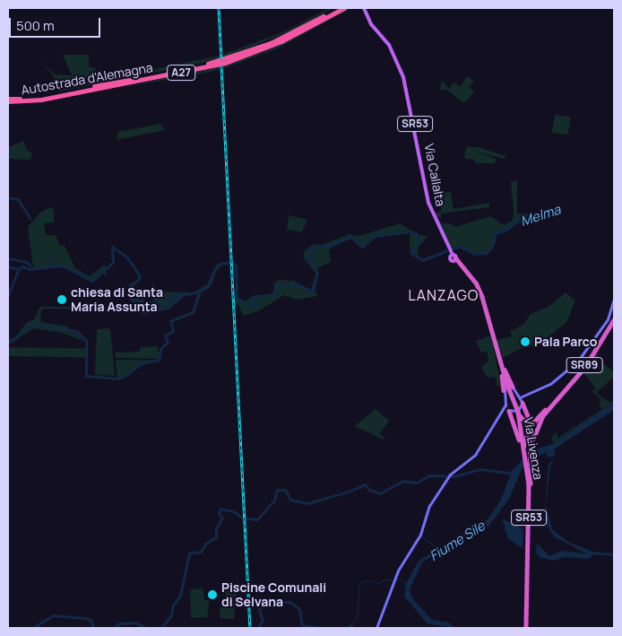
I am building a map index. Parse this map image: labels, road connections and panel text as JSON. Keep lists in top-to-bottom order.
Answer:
{
  "streets": {
    "highway": [
      "A27",
      "Autostrada d'Alemagna",
      "SR53",
      "SR89",
      "Via Livenza"
    ],
    "main road": ["Via Callalta"]
  },
  "crossings": [
    ["SR53", "Via Callalta"],
    ["SR53", "Via Livenza"],
    ["SR89", "Via Livenza"]
  ],
  "districts": ["LANZAGO"],
  "water": ["Melma", "Fiume Sile"],
  "places": ["chiesa di Santa Maria Assunta", "Pala Parco", "Piscine Comunali di Selvana"],
  "scale_bar": "500 m"
}
